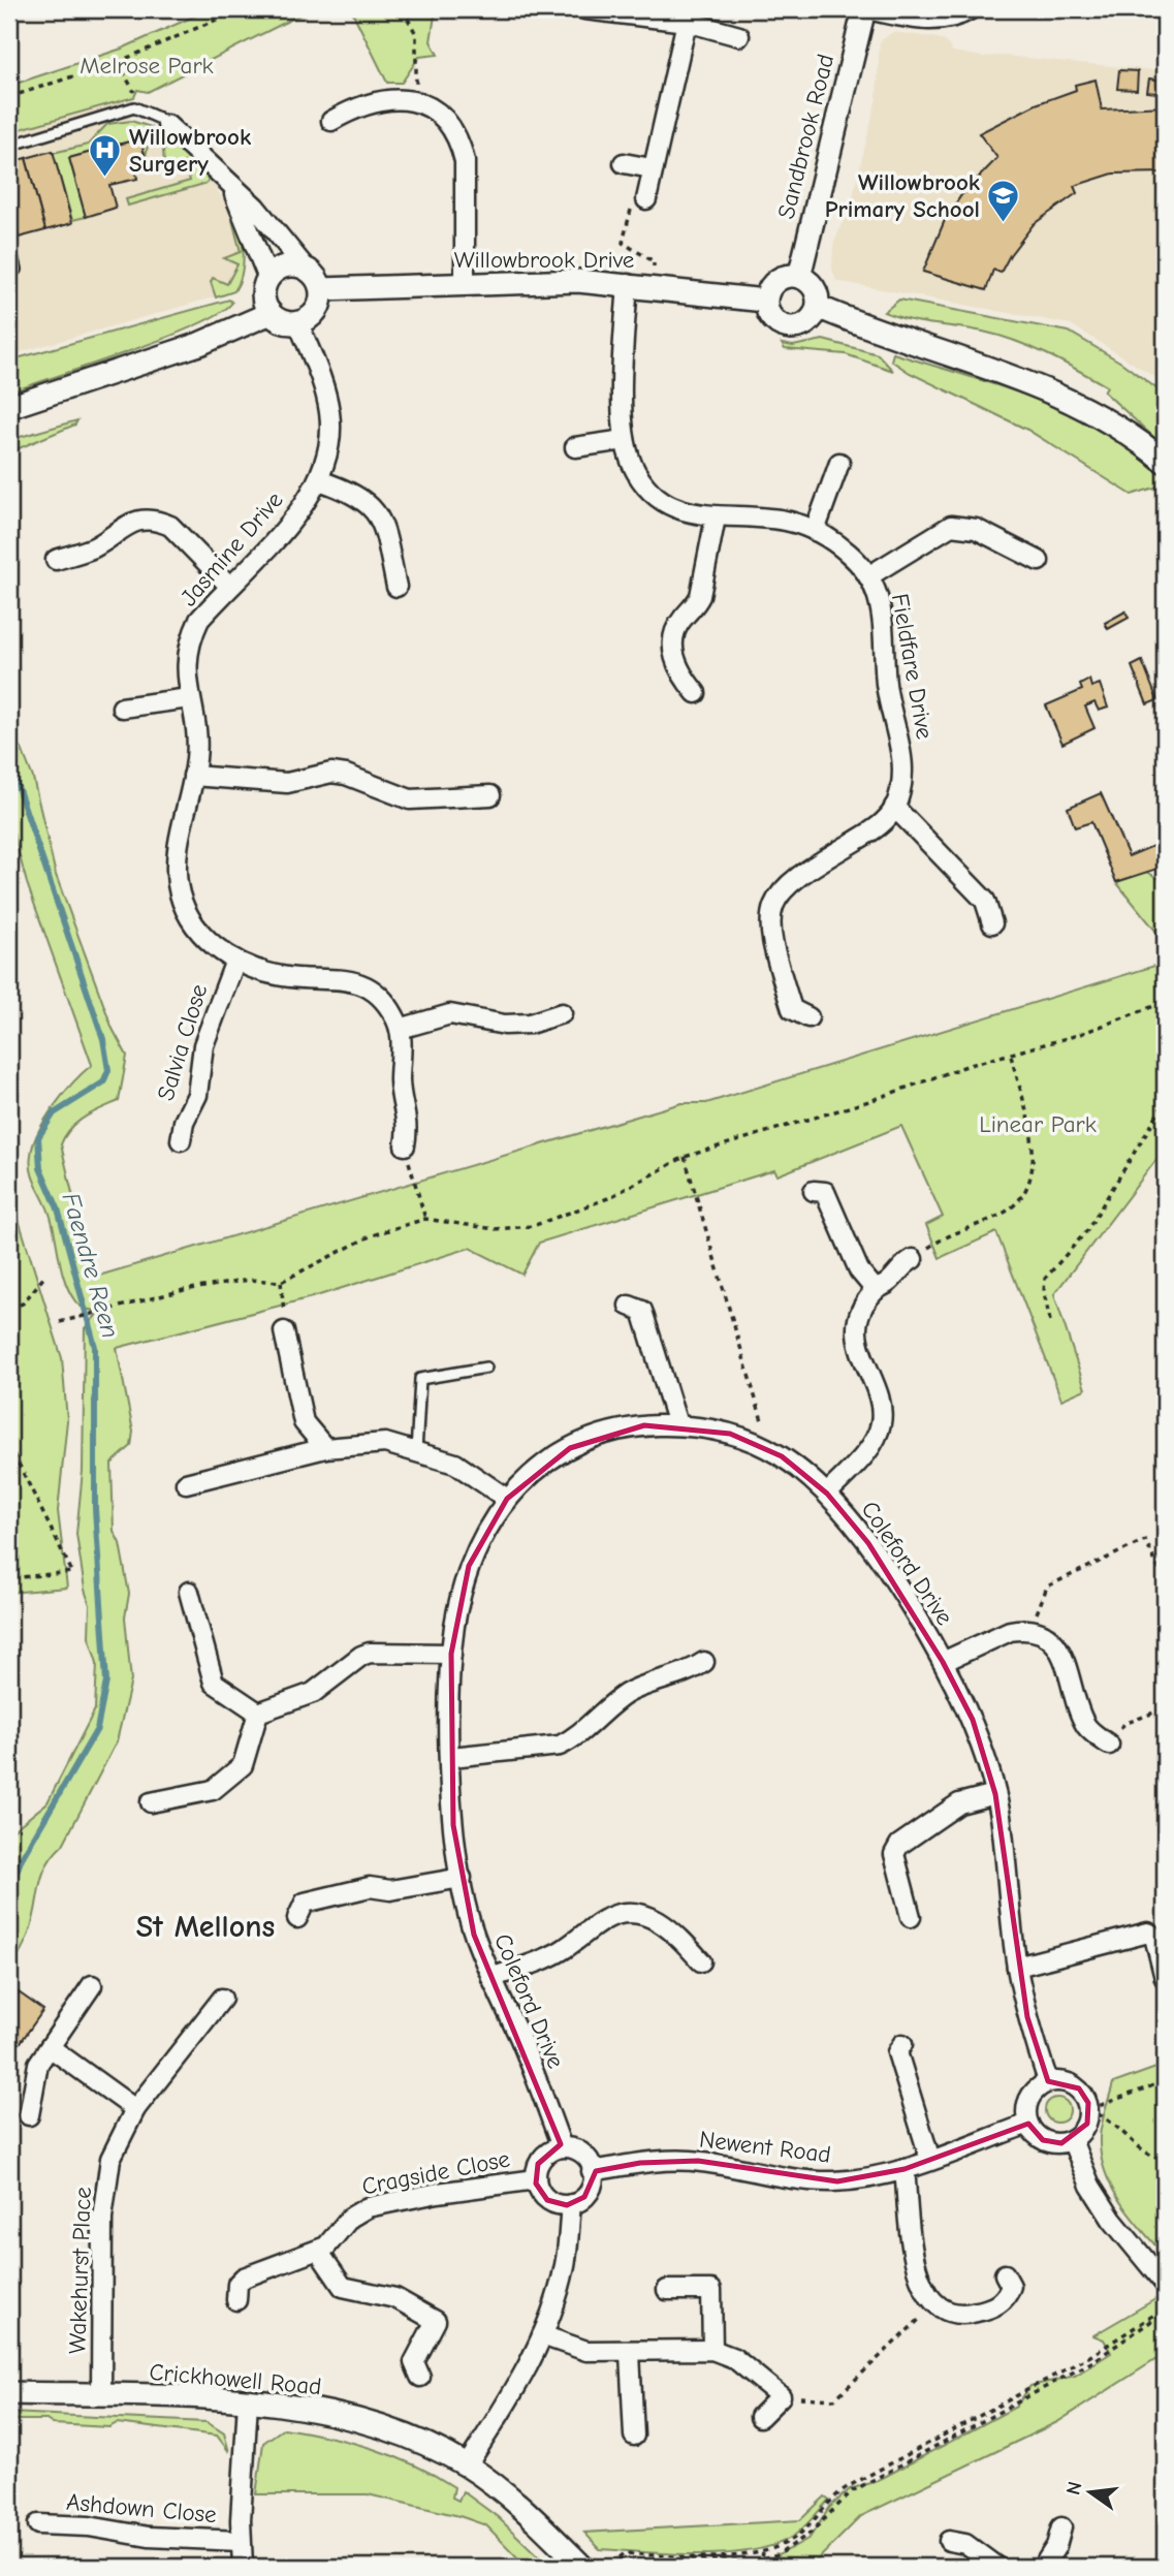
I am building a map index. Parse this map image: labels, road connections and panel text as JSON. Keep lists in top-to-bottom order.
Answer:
{
  "streets": {
    "street": [
      "Sandbrook Road",
      "Willowbrook Drive",
      "Jasmine Drive",
      "Fieldfare Drive",
      "Salvia Close",
      "Coleford Drive",
      "Newent Road",
      "Cragside Close",
      "Wakehurst Place",
      "Crickhowell Road",
      "Ashdown Close"
    ]
  },
  "crossings": [
    ["Sandbrook Road", "Willowbrook Drive"],
    ["Willowbrook Drive", "Jasmine Drive"],
    ["Willowbrook Drive", "Fieldfare Drive"],
    ["Jasmine Drive", "Salvia Close"],
    ["Coleford Drive", "Newent Road"],
    ["Coleford Drive", "Cragside Close"],
    ["Newent Road", "Cragside Close"],
    ["Wakehurst Place", "Crickhowell Road"]
  ],
  "districts": ["St Mellons"],
  "water": ["Faendre Reen"],
  "parks": ["Melrose Park", "Linear Park"],
  "places": {
    "hospital": ["Willowbrook Surgery"],
    "school or university": ["Willowbrook Primary School"]
  },
  "north": "left"
}
